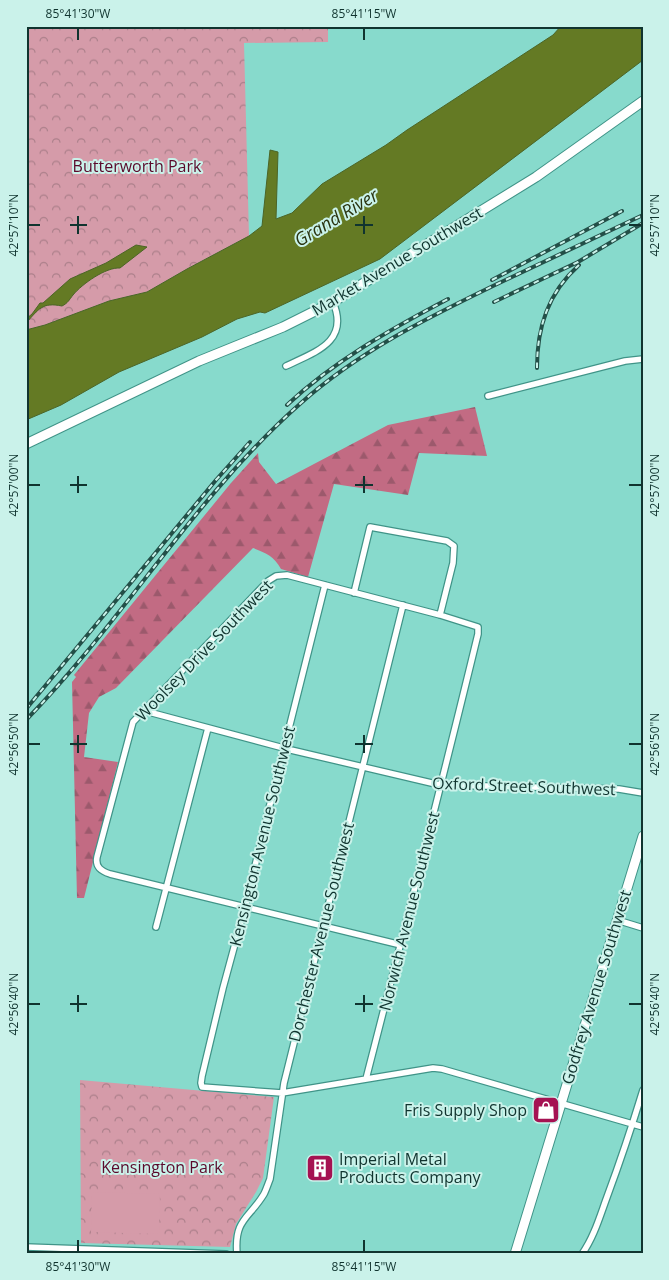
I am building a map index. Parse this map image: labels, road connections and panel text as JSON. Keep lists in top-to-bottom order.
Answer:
{
  "streets": {
    "main road": ["Market Avenue Southwest", "Godfrey Avenue Southwest"],
    "street": [
      "Woolsey Drive Southwest",
      "Oxford Street Southwest",
      "Kensington Avenue Southwest",
      "Norwich Avenue Southwest",
      "Dorchester Avenue Southwest"
    ]
  },
  "crossings": [
    ["Woolsey Drive Southwest", "Oxford Street Southwest"],
    ["Woolsey Drive Southwest", "Kensington Avenue Southwest"],
    ["Oxford Street Southwest", "Kensington Avenue Southwest"],
    ["Oxford Street Southwest", "Norwich Avenue Southwest"],
    ["Oxford Street Southwest", "Dorchester Avenue Southwest"],
    ["Kensington Avenue Southwest", "Dorchester Avenue Southwest"]
  ],
  "water": ["Grand River"],
  "parks": ["Butterworth Park", "Kensington Park"],
  "places": {
    "shop": ["Fris Supply Shop"],
    "building": ["Imperial Metal Products Company"]
  },
  "coordinates": [
    "85°41'30\"W",
    "85°41'15\"W",
    "42°57'10\"N",
    "42°57'00\"N",
    "42°56'50\"N",
    "42°56'40\"N"
  ]
}
